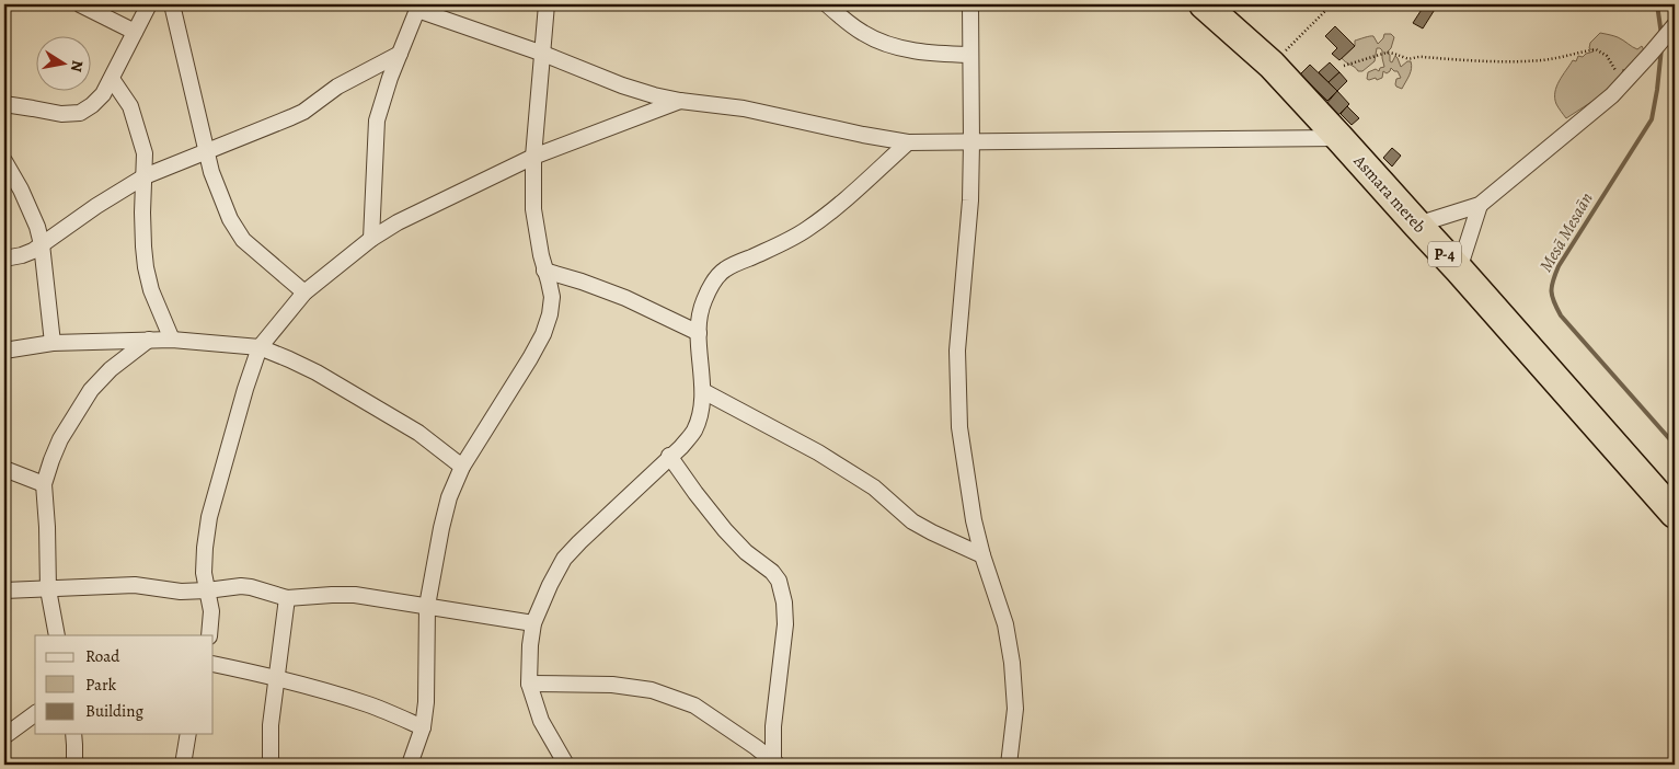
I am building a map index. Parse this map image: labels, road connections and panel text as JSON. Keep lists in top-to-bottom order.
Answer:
{
  "streets": {
    "highway": ["Asmara mereb", "P-4"]
  },
  "water": ["Mesā Mesaān"],
  "legend": ["Road", "Park", "Building"],
  "north": "right"
}
